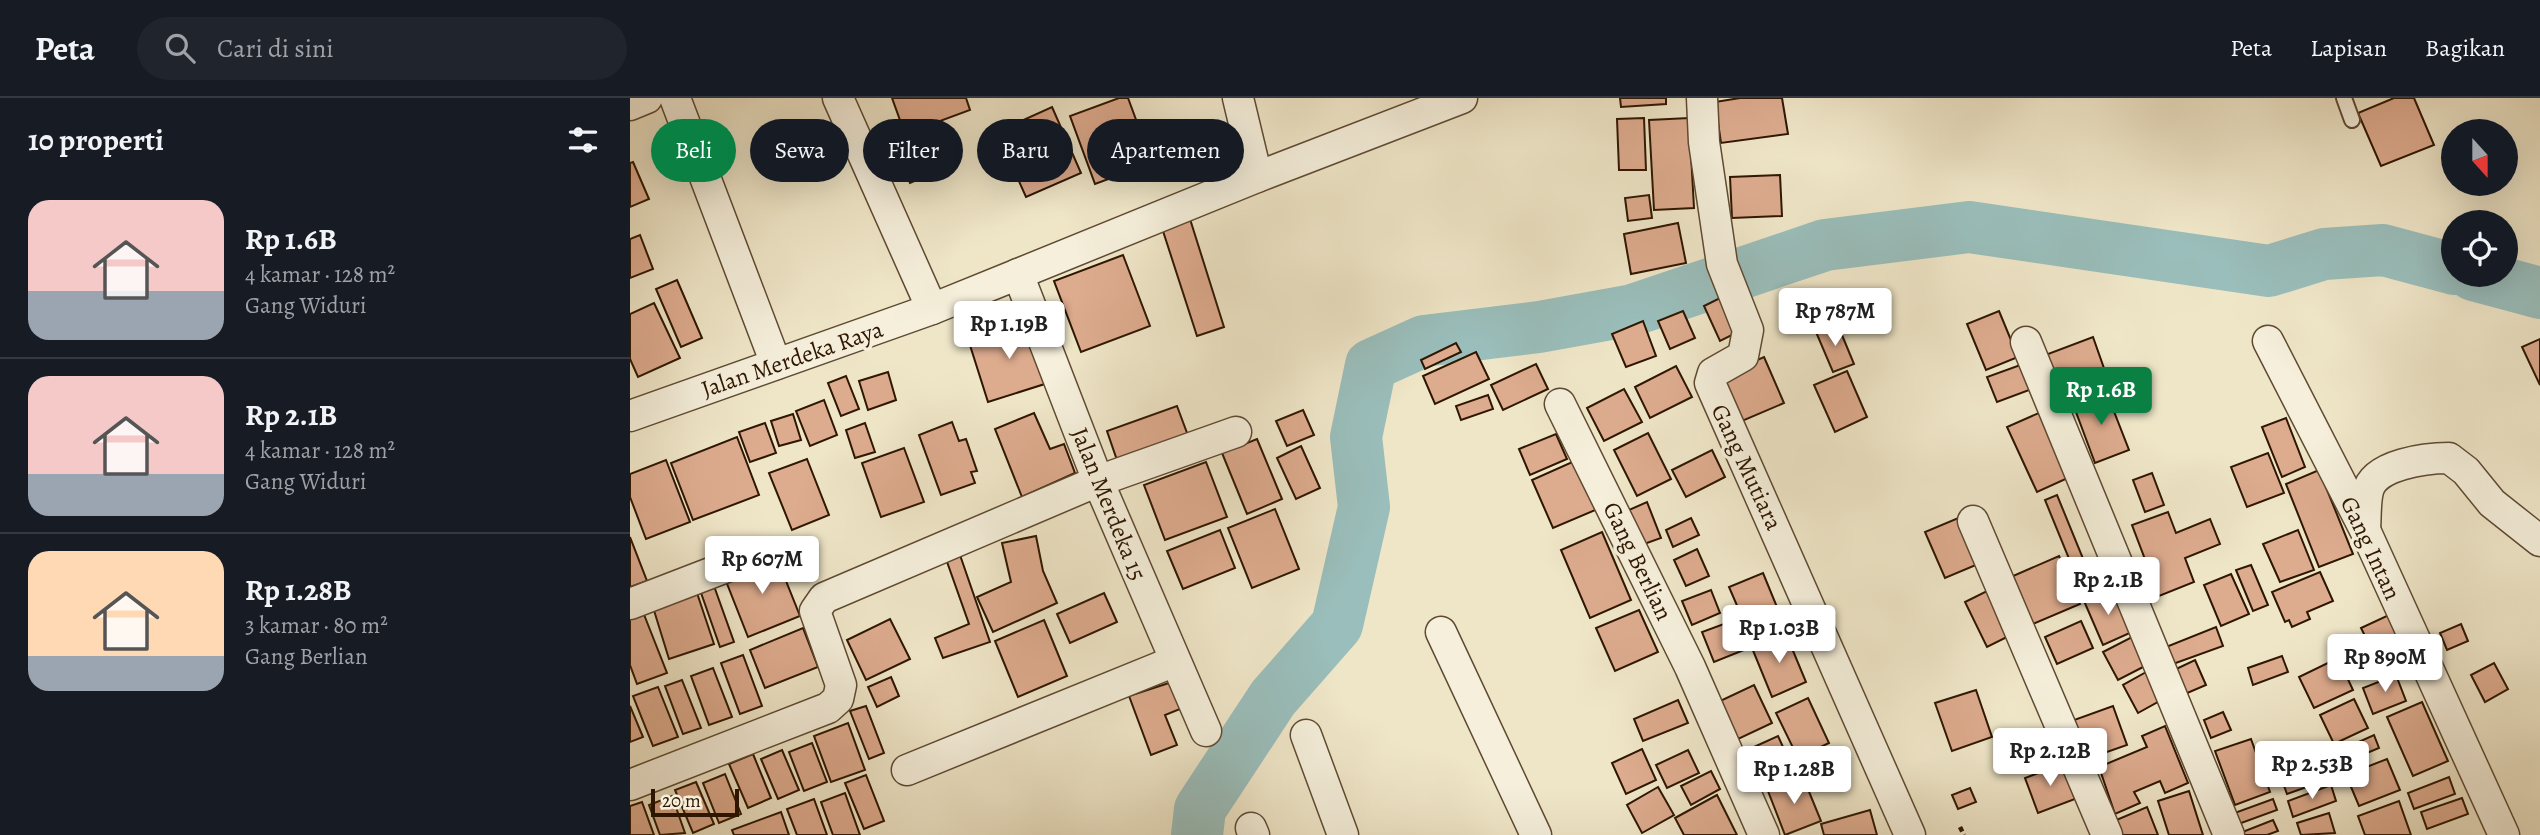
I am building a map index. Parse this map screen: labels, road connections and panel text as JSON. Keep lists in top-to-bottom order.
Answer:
{
  "streets": {
    "street": [
      "Jalan Merdeka Raya",
      "Gang Mutiara",
      "Jalan Merdeka 15",
      "Gang Intan",
      "Gang Berlian"
    ]
  },
  "crossings": [
    ["Jalan Merdeka Raya", "Jalan Merdeka 15"]
  ],
  "scale_bar": "20 m",
  "north": "bottom",
  "page": {
    "header": "Peta",
    "search": "Cari di sini",
    "nav": ["Peta", "Lapisan", "Bagikan"],
    "heading": "10 properti",
    "chip": [
      "Beli",
      "Sewa",
      "Filter",
      "Baru",
      "Apartemen"
    ],
    "list": [
      {
        "name": "Rp 1.6B",
        "note": "4 kamar · 128 m² · Gang Widuri"
      },
      {
        "name": "Rp 2.1B",
        "note": "4 kamar · 128 m² · Gang Widuri"
      },
      {
        "name": "Rp 1.28B",
        "note": "3 kamar · 80 m² · Gang Berlian"
      }
    ],
    "price": [
      "Rp 787M",
      "Rp 1.19B",
      "Rp 1.6B",
      "Rp 607M",
      "Rp 2.1B",
      "Rp 1.03B",
      "Rp 890M",
      "Rp 2.12B",
      "Rp 2.53B",
      "Rp 1.28B"
    ],
    "scale": "20 m"
  }
}
